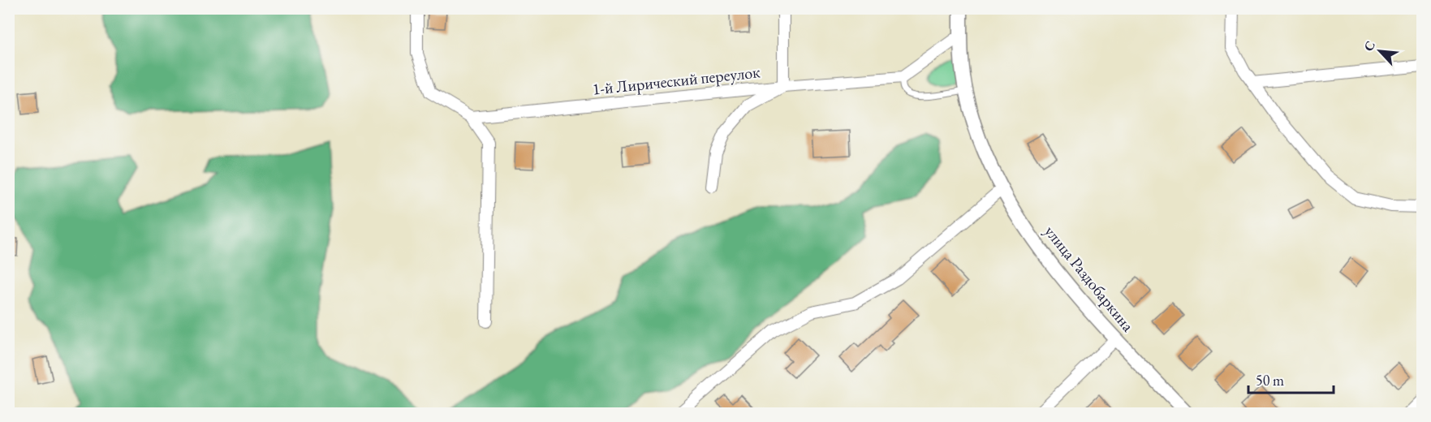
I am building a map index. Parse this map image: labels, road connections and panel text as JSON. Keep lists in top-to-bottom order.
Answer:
{
  "streets": {
    "street": ["1-й Лирический переулок", "улица Раздобаркина"]
  },
  "scale_bar": "50 m",
  "north": "top left"
}
